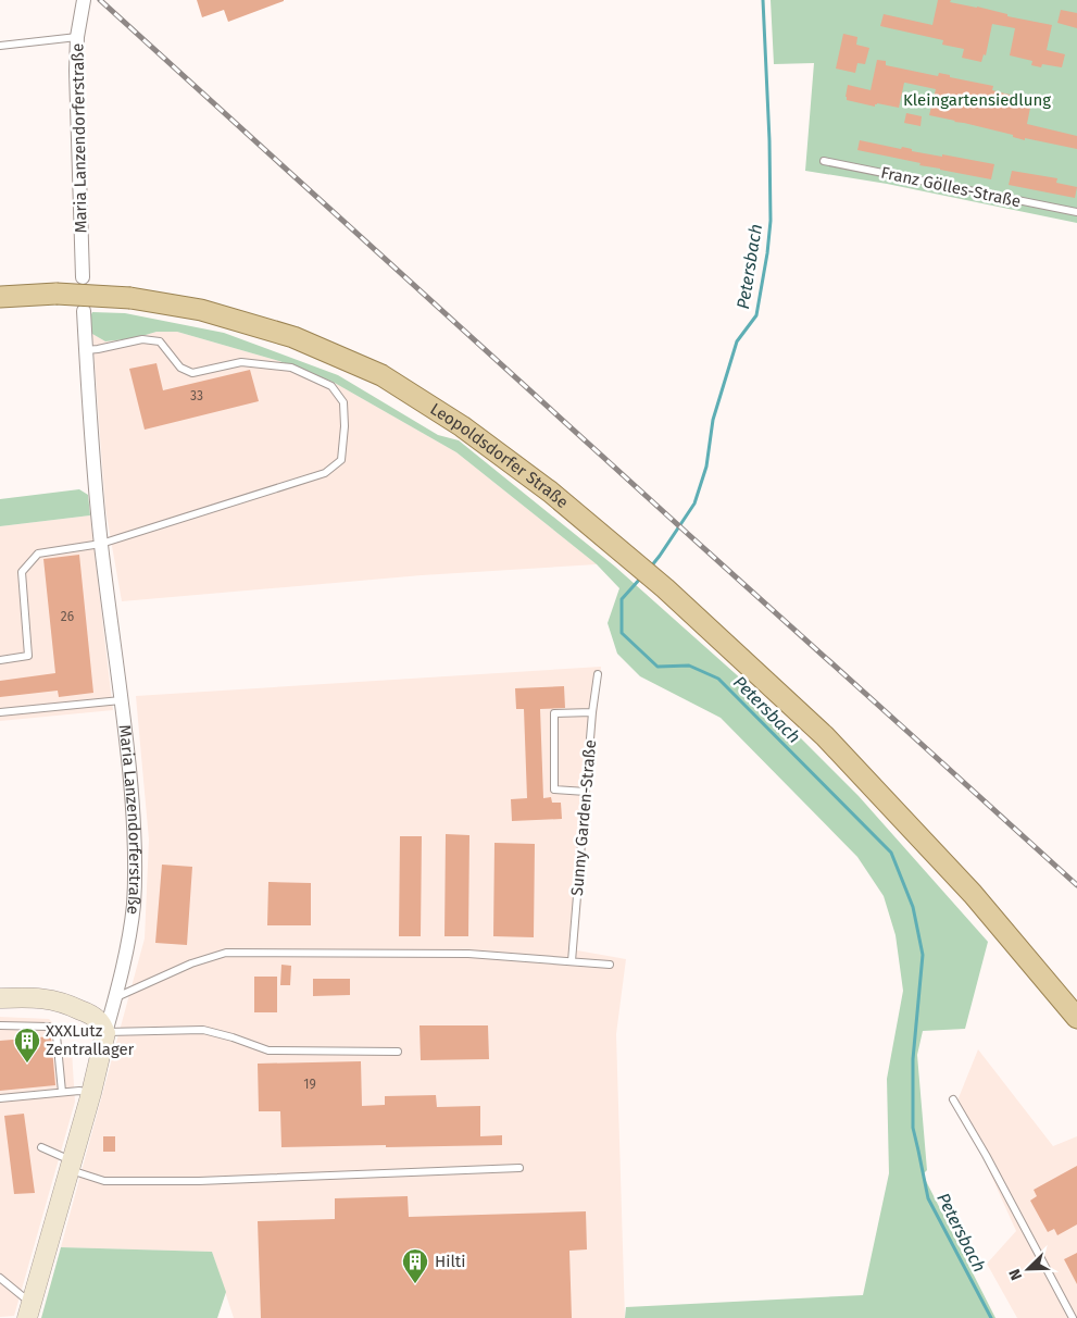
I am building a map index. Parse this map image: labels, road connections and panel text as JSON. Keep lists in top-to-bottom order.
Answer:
{
  "streets": {
    "main road": ["Leopoldsdorfer Straße"],
    "street": ["Maria Lanzendorferstraße"],
    "lane": ["Franz Gölles-Straße", "Sunny Garden-Straße"]
  },
  "water": ["Petersbach"],
  "parks": ["Kleingartensiedlung"],
  "places": {
    "building": ["XXXLutz Zentrallager", "Hilti"]
  },
  "house_numbers": ["33", "26", "19"],
  "north": "bottom left"
}
